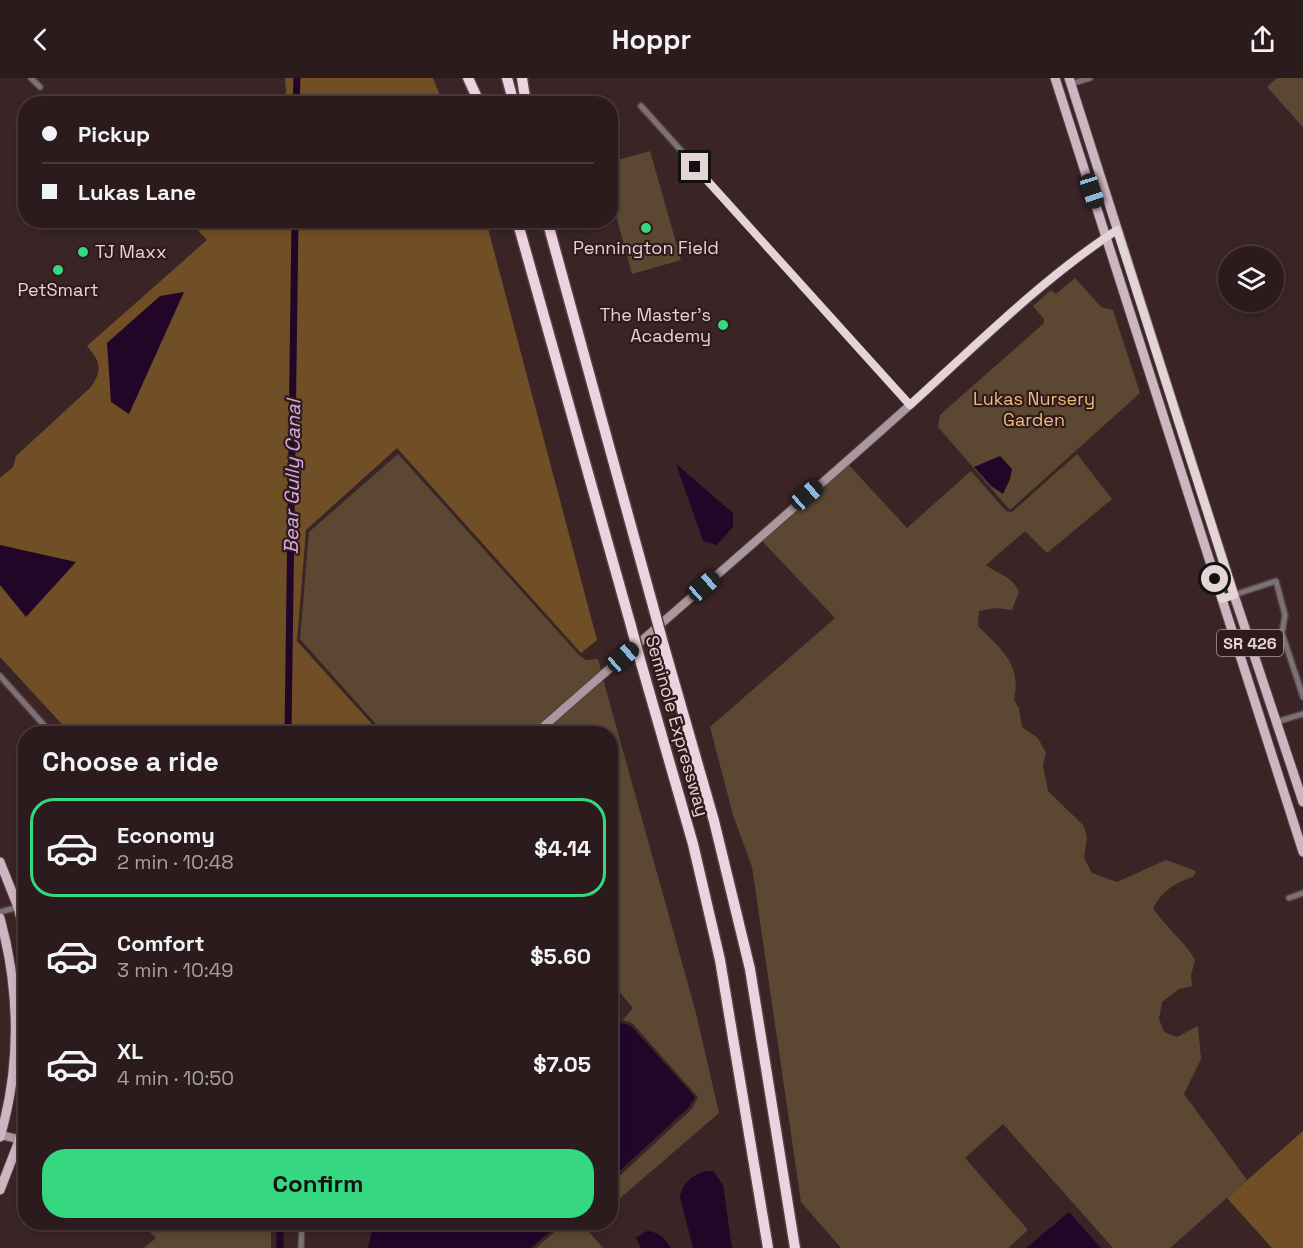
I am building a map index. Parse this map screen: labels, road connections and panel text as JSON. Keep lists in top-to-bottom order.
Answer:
{
  "streets": {
    "highway": ["Seminole Expressway"],
    "main road": ["SR 426"]
  },
  "water": ["Bear Gully Canal"],
  "parks": ["Lukas Nursery Garden"],
  "places": [
    "Pennington Field",
    "TJ Maxx",
    "PetSmart",
    "The Master's Academy"
  ],
  "page": {
    "header": "Hoppr",
    "banner": ["Pickup", "Lukas Lane"],
    "heading": "Choose a ride",
    "list": [
      {
        "name": "Economy",
        "note": "2 min · 10:48",
        "value": "$4.14"
      },
      {
        "name": "Comfort",
        "note": "3 min · 10:49",
        "value": "$5.60"
      },
      {
        "name": "XL",
        "note": "4 min · 10:50",
        "value": "$7.05"
      }
    ],
    "buttons": "Confirm"
  }
}
